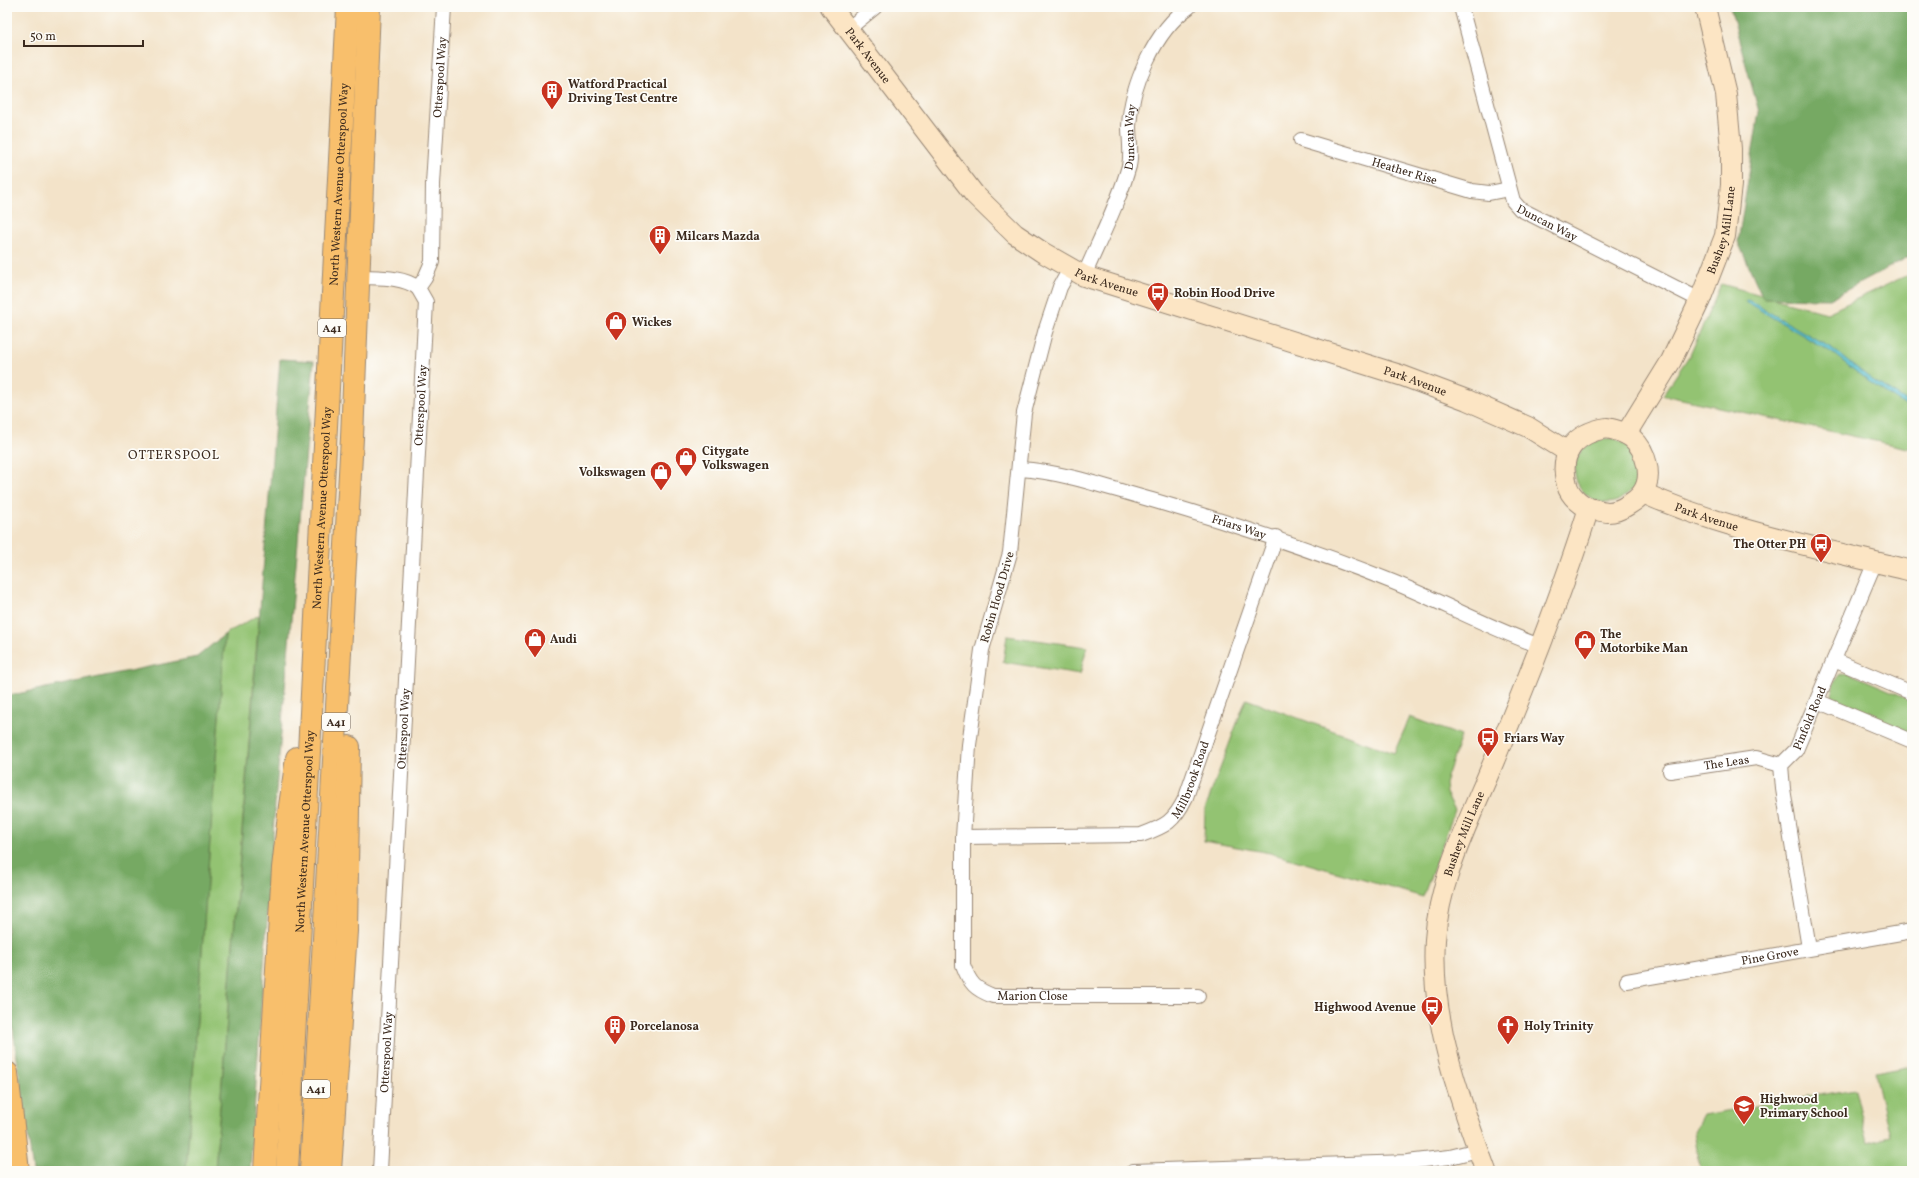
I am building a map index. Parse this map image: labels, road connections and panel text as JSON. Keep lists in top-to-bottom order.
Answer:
{
  "streets": {
    "highway": ["North Western Avenue Otterspool Way", "A41"],
    "street": [
      "Park Avenue",
      "Otterspool Way",
      "Duncan Way",
      "Heather Rise",
      "Bushey Mill Lane",
      "Friars Way",
      "Robin Hood Drive",
      "Pinfold Road",
      "The Leas",
      "Millbrook Road",
      "Pine Grove",
      "Marion Close"
    ]
  },
  "crossings": [
    ["Park Avenue", "Duncan Way"],
    ["Park Avenue", "Bushey Mill Lane"],
    ["Park Avenue", "Robin Hood Drive"],
    ["Park Avenue", "Pinfold Road"],
    ["Duncan Way", "Heather Rise"],
    ["Duncan Way", "Bushey Mill Lane"],
    ["Duncan Way", "Robin Hood Drive"],
    ["North Western Avenue Otterspool Way", "A41"],
    ["Bushey Mill Lane", "Friars Way"],
    ["Friars Way", "Robin Hood Drive"],
    ["Friars Way", "Millbrook Road"],
    ["Robin Hood Drive", "Millbrook Road"],
    ["Robin Hood Drive", "Marion Close"],
    ["Pinfold Road", "The Leas"],
    ["Millbrook Road", "Marion Close"]
  ],
  "districts": ["OTTERSPOOL"],
  "places": {
    "building": ["Watford Practical Driving Test Centre", "Milcars Mazda", "Porcelanosa"],
    "bus stop": [
      "Robin Hood Drive",
      "The Otter PH",
      "Friars Way",
      "Highwood Avenue"
    ],
    "shop": [
      "Wickes",
      "Citygate Volkswagen",
      "Volkswagen",
      "Audi",
      "The Motorbike Man"
    ],
    "church": ["Holy Trinity"],
    "school or university": ["Highwood Primary School"]
  },
  "scale_bar": "50 m"
}
